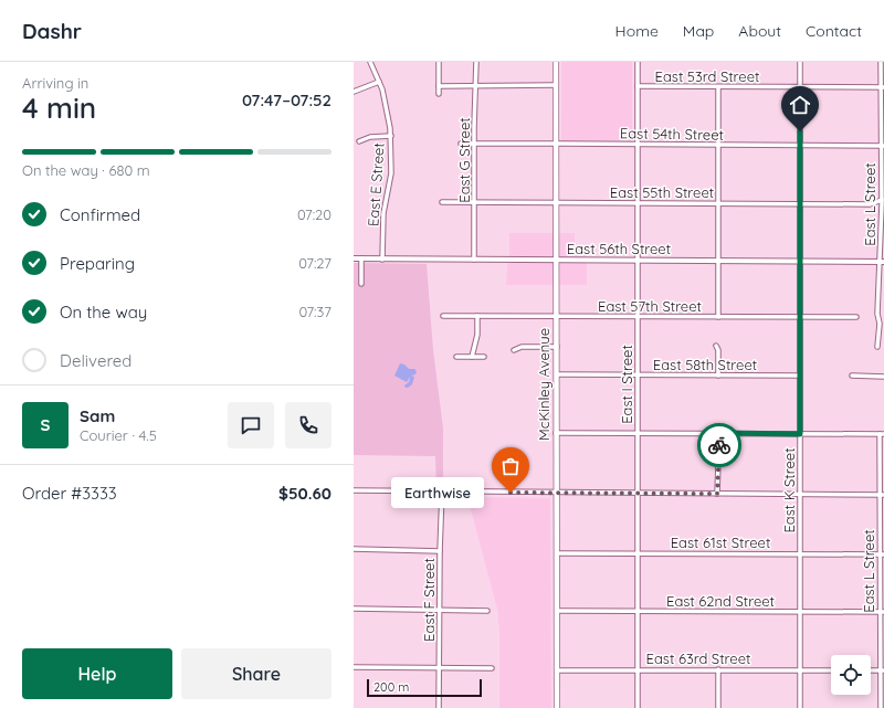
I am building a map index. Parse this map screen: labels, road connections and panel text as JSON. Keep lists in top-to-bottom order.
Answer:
{
  "streets": {
    "main road": ["McKinley Avenue"],
    "street": [
      "East 53rd Street",
      "East 54th Street",
      "East G Street",
      "East E Street",
      "East 55th Street",
      "East L Street",
      "East 56th Street",
      "East 57th Street",
      "East 58th Street",
      "East I Street",
      "East K Street",
      "East 61st Street",
      "East F Street",
      "East 62nd Street",
      "East 63rd Street"
    ]
  },
  "crossings": [
    ["East 53rd Street", "East L Street"],
    ["East 53rd Street", "East I Street"],
    ["East 53rd Street", "East K Street"],
    ["East 54th Street", "East G Street"],
    ["East 54th Street", "East L Street"],
    ["East 54th Street", "McKinley Avenue"],
    ["East 54th Street", "East I Street"],
    ["East 54th Street", "East K Street"],
    ["East G Street", "East 55th Street"],
    ["East G Street", "East 56th Street"],
    ["East E Street", "East 56th Street"],
    ["East 55th Street", "East L Street"],
    ["East 55th Street", "McKinley Avenue"],
    ["East 55th Street", "East I Street"],
    ["East 55th Street", "East K Street"],
    ["East L Street", "East 56th Street"],
    ["East L Street", "East 61st Street"],
    ["East L Street", "East 62nd Street"],
    ["East 56th Street", "McKinley Avenue"],
    ["East 56th Street", "East I Street"],
    ["East 56th Street", "East K Street"],
    ["East 57th Street", "McKinley Avenue"],
    ["East 57th Street", "East I Street"],
    ["East 57th Street", "East K Street"],
    ["East 58th Street", "McKinley Avenue"],
    ["East 58th Street", "East I Street"],
    ["East 58th Street", "East K Street"],
    ["McKinley Avenue", "East 61st Street"],
    ["McKinley Avenue", "East 62nd Street"],
    ["McKinley Avenue", "East 63rd Street"],
    ["East I Street", "East 61st Street"],
    ["East I Street", "East 62nd Street"],
    ["East I Street", "East 63rd Street"],
    ["East K Street", "East 61st Street"],
    ["East K Street", "East 62nd Street"],
    ["East K Street", "East 63rd Street"]
  ],
  "places": ["Earthwise"],
  "scale_bar": "200 m",
  "page": {
    "header": "Dashr",
    "nav": [
      "Home",
      "Map",
      "About",
      "Contact"
    ],
    "heading": ["4 min", "Arriving in", "07:47–07:52"],
    "panel": [
      "Sam",
      "Courier · 4.5",
      "Order #3333",
      "$50.60"
    ],
    "bar": "On the way · 680 m",
    "list": [
      ["Confirmed", "07:20"],
      ["Preparing", "07:27"],
      ["On the way", "07:37"],
      "Delivered"
    ],
    "round": "S",
    "bubble": "Earthwise",
    "buttons": ["Help", "Share"],
    "scale": "200 m"
  }
}
